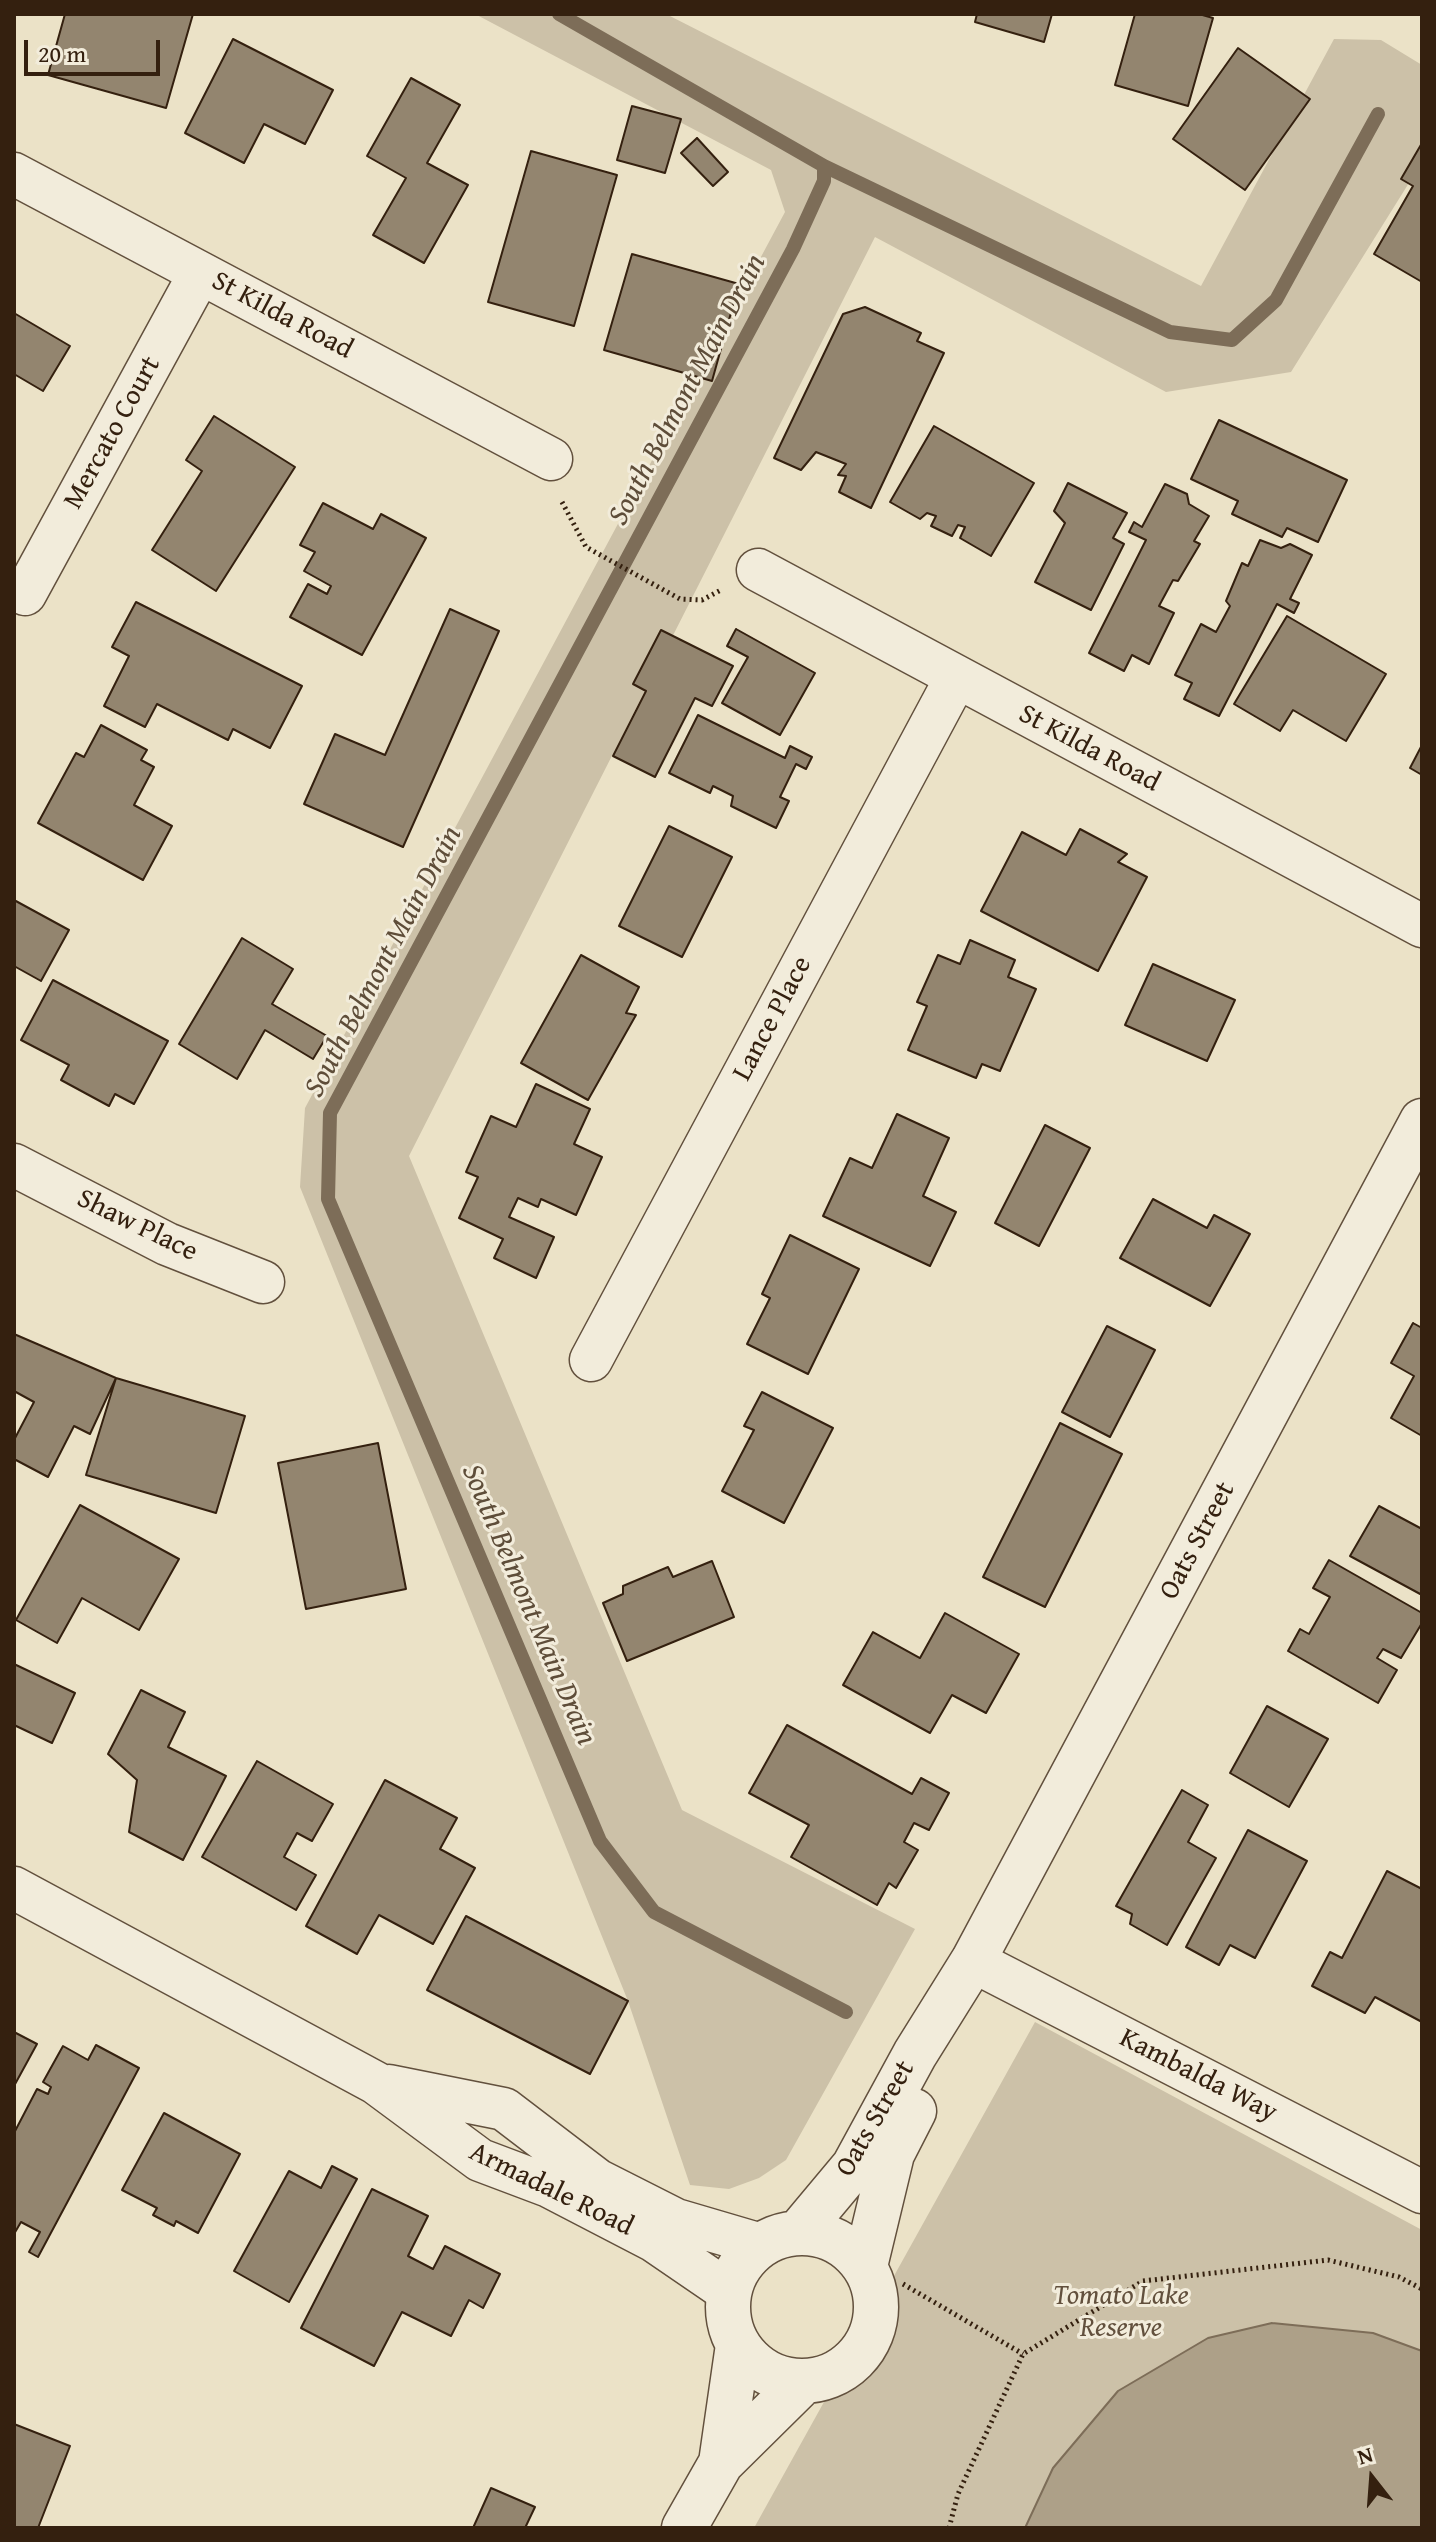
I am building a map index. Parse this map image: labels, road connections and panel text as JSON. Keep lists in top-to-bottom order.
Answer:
{
  "streets": {
    "street": [
      "St Kilda Road",
      "Mercato Court",
      "Lance Place",
      "Shaw Place",
      "Oats Street",
      "Kambalda Way",
      "Armadale Road"
    ]
  },
  "crossings": [
    ["St Kilda Road", "Mercato Court"],
    ["St Kilda Road", "Lance Place"],
    ["Oats Street", "Kambalda Way"],
    ["Oats Street", "Armadale Road"]
  ],
  "water": ["South Belmont Main Drain"],
  "parks": ["Tomato Lake Reserve"],
  "scale_bar": "20 m",
  "north": "top"
}
